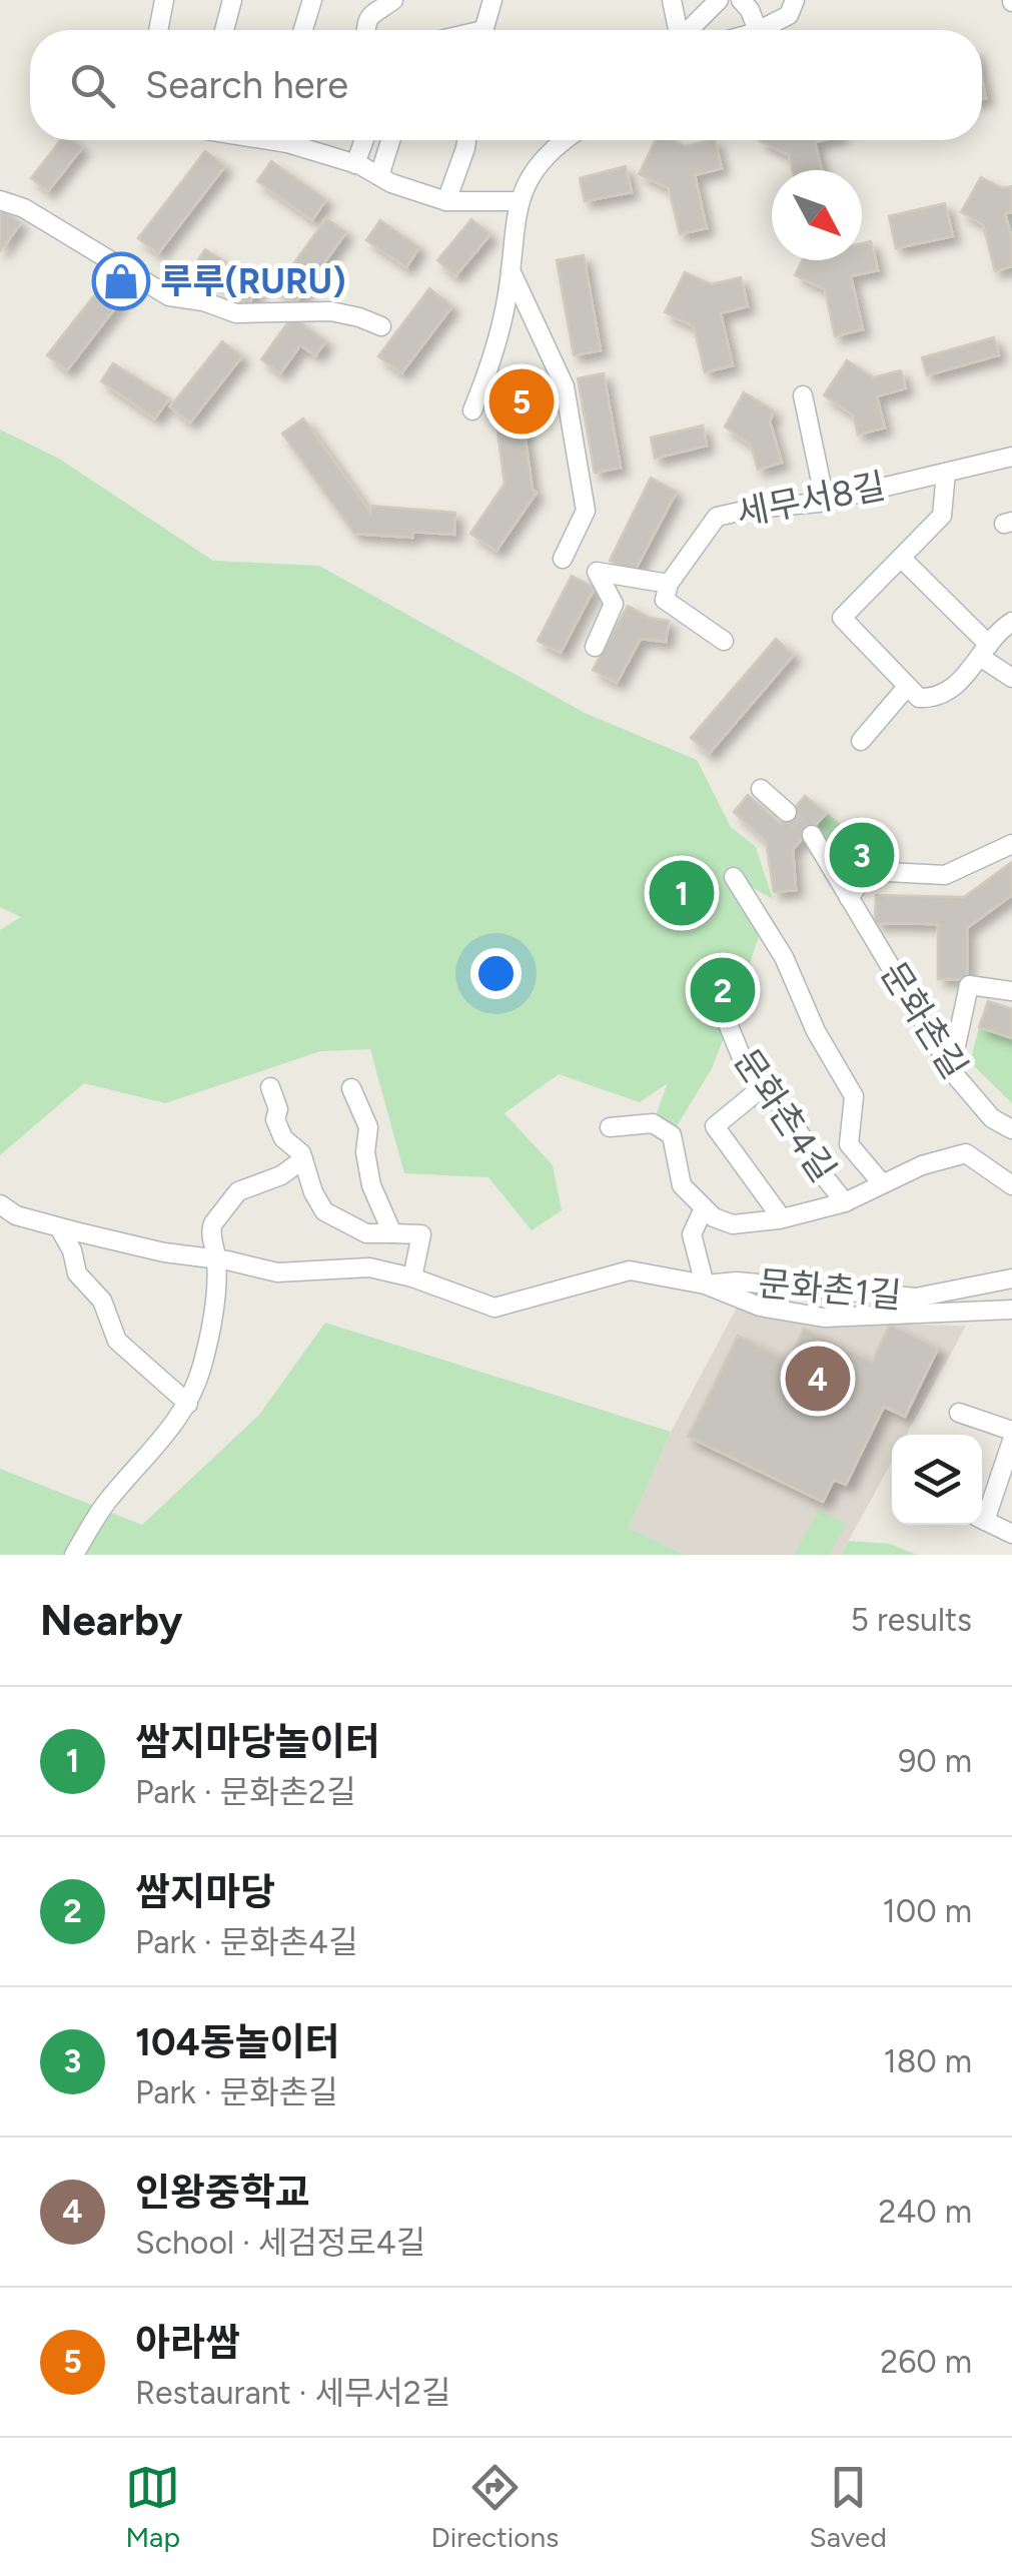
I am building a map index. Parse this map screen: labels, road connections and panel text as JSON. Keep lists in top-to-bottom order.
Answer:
{
  "streets": {
    "street": [
      "세무서8길",
      "문화촌길",
      "문화촌4길",
      "문화촌1길"
    ]
  },
  "places": {
    "shop": ["루루(RURU)"]
  },
  "north": "bottom right",
  "page": {
    "search": "Search here",
    "pins": [
      "5",
      "3",
      "1",
      "2",
      "4"
    ],
    "heading": ["Nearby", "5 results"],
    "list": [
      {
        "mark": "1",
        "name": "쌈지마당놀이터",
        "note": "Park · 문화촌2길",
        "value": "90 m"
      },
      {
        "mark": "2",
        "name": "쌈지마당",
        "note": "Park · 문화촌4길",
        "value": "100 m"
      },
      {
        "mark": "3",
        "name": "104동놀이터",
        "note": "Park · 문화촌길",
        "value": "180 m"
      },
      {
        "mark": "4",
        "name": "인왕중학교",
        "note": "School · 세검정로4길",
        "value": "240 m"
      },
      {
        "mark": "5",
        "name": "아라쌈",
        "note": "Restaurant · 세무서2길",
        "value": "260 m"
      }
    ],
    "nav": ["Map", "Directions", "Saved"]
  }
}
